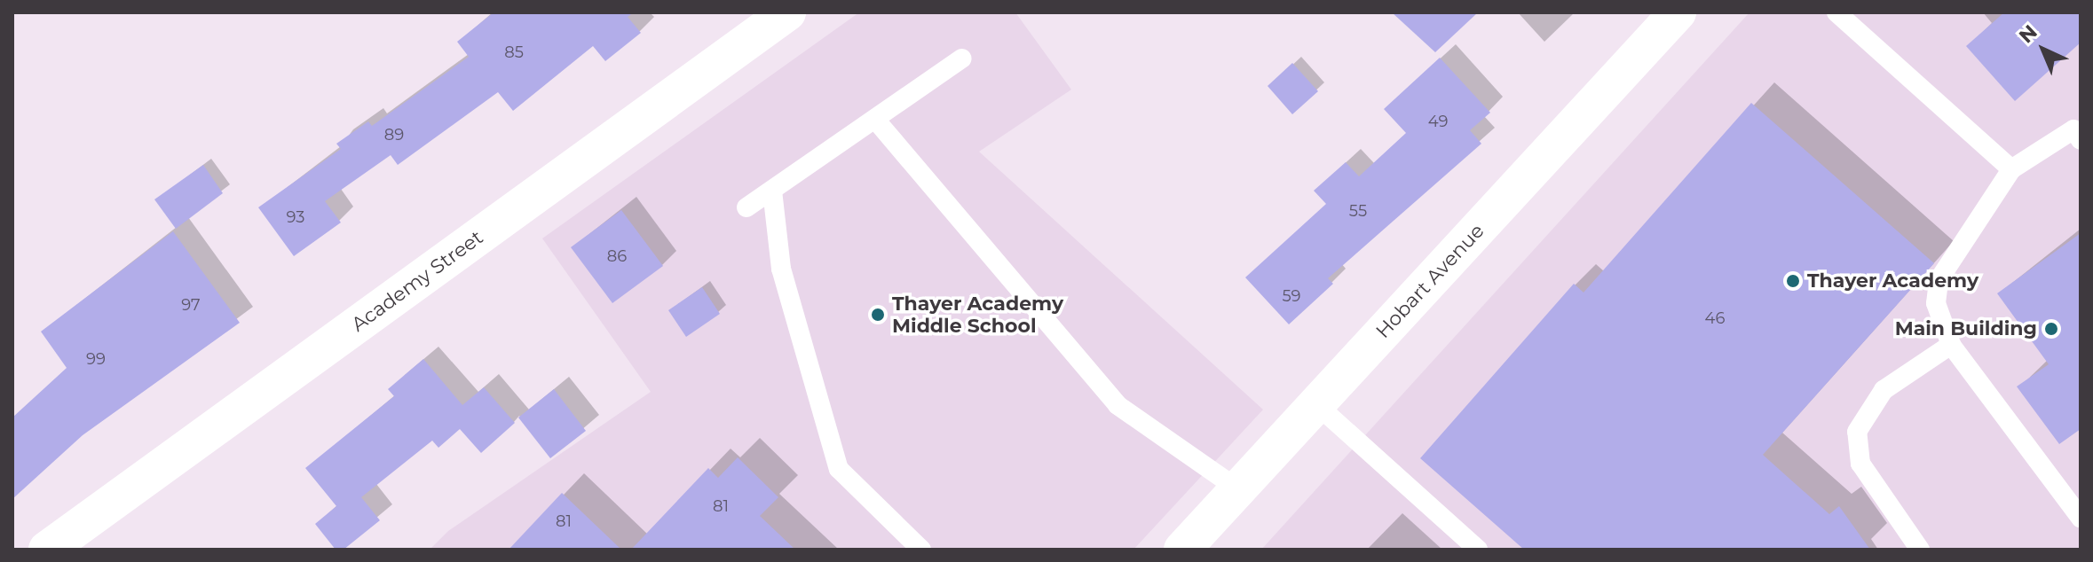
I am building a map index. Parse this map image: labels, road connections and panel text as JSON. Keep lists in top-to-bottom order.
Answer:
{
  "streets": {
    "street": ["Academy Street", "Hobart Avenue"]
  },
  "places": ["Thayer Academy", "Thayer Academy Middle School", "Main Building"],
  "house_numbers": [
    "85",
    "49",
    "89",
    "55",
    "93",
    "86",
    "59",
    "97",
    "46",
    "99",
    "81",
    "81"
  ],
  "north": "top left"
}
